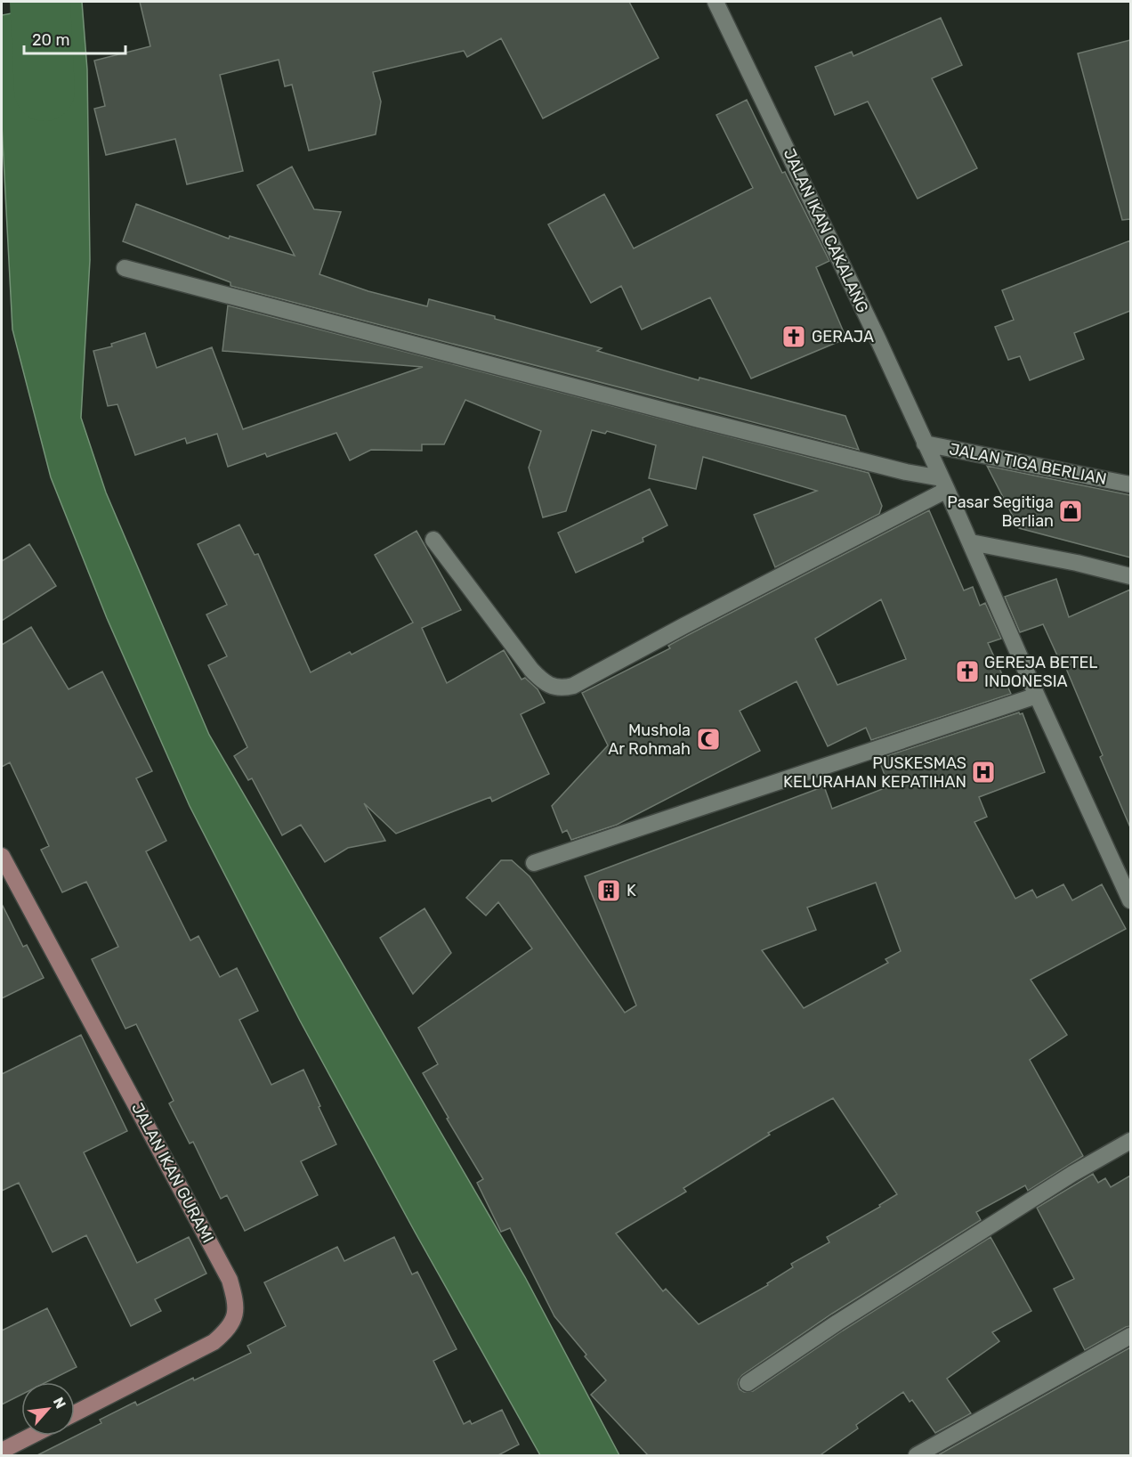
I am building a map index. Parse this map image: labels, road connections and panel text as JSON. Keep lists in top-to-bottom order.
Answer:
{
  "streets": {
    "main road": ["JALAN IKAN GURAMI"],
    "street": ["JALAN IKAN CAKALANG", "JALAN TIGA BERLIAN"]
  },
  "crossings": [
    ["JALAN IKAN CAKALANG", "JALAN TIGA BERLIAN"]
  ],
  "places": {
    "church": ["GERAJA", "GEREJA BETEL INDONESIA"],
    "shop": ["Pasar Segitiga Berlian"],
    "mosque": ["Mushola Ar Rohmah"],
    "hospital": ["PUSKESMAS KELURAHAN KEPATIHAN"],
    "building": ["K"]
  },
  "scale_bar": "20 m",
  "north": "top right"
}
